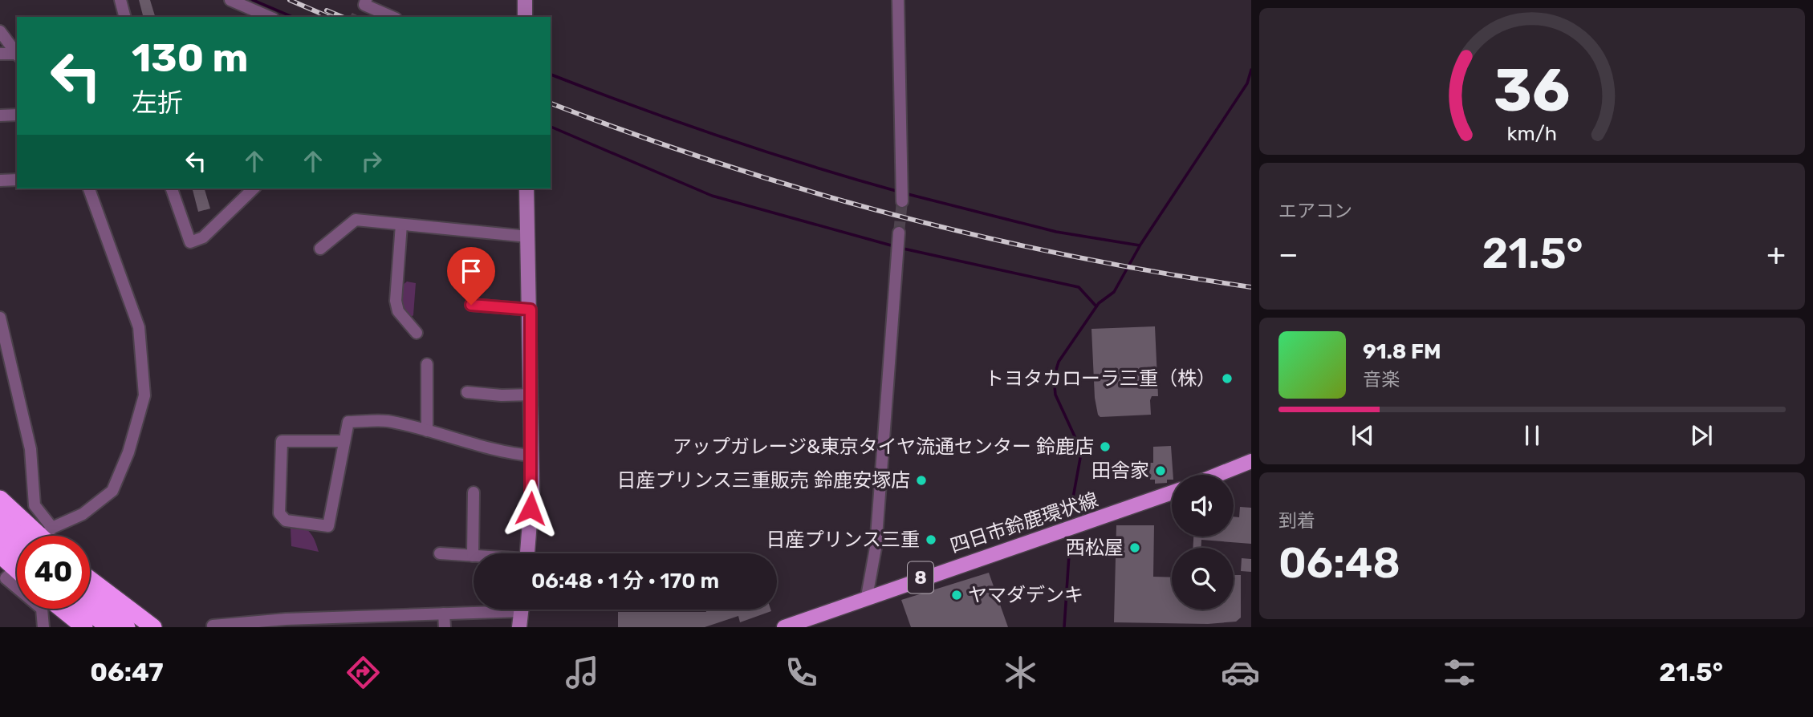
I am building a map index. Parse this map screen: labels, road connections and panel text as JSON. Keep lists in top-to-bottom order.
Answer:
{
  "streets": {
    "main road": ["四日市鈴鹿環状線", "8"]
  },
  "places": [
    "トヨタカローラ三重（株）",
    "アップガレージ&東京タイヤ流通センター 鈴鹿店",
    "田舎家",
    "日産プリンス三重販売 鈴鹿安塚店",
    "日産プリンス三重",
    "西松屋",
    "ヤマダデンキ"
  ],
  "page": {
    "turn": ["130 m", "左折"],
    "tile": [
      "エアコン",
      ["到着", "06:48"]
    ],
    "heat": ["−", "21.5°", "+"],
    "song": ["91.8 FM", "音楽"],
    "limit": "40",
    "trip": "06:48 · 1 分 · 170 m",
    "tabs": ["06:47", "21.5°"],
    "gauge": ["36", "km/h"]
  }
}
